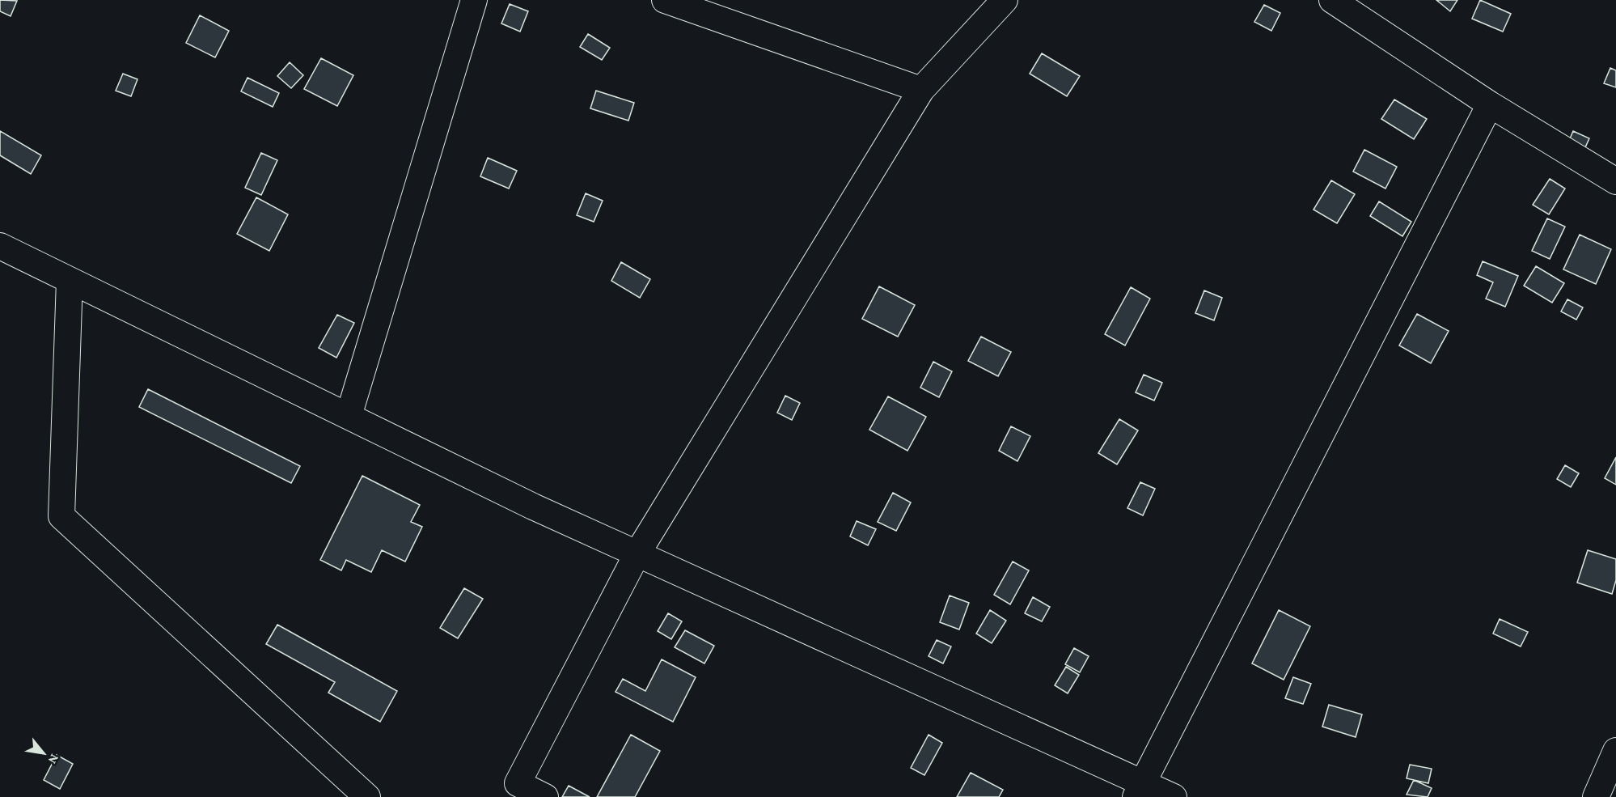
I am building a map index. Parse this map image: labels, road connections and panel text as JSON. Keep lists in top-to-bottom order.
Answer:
{
  "north": "bottom right"
}
